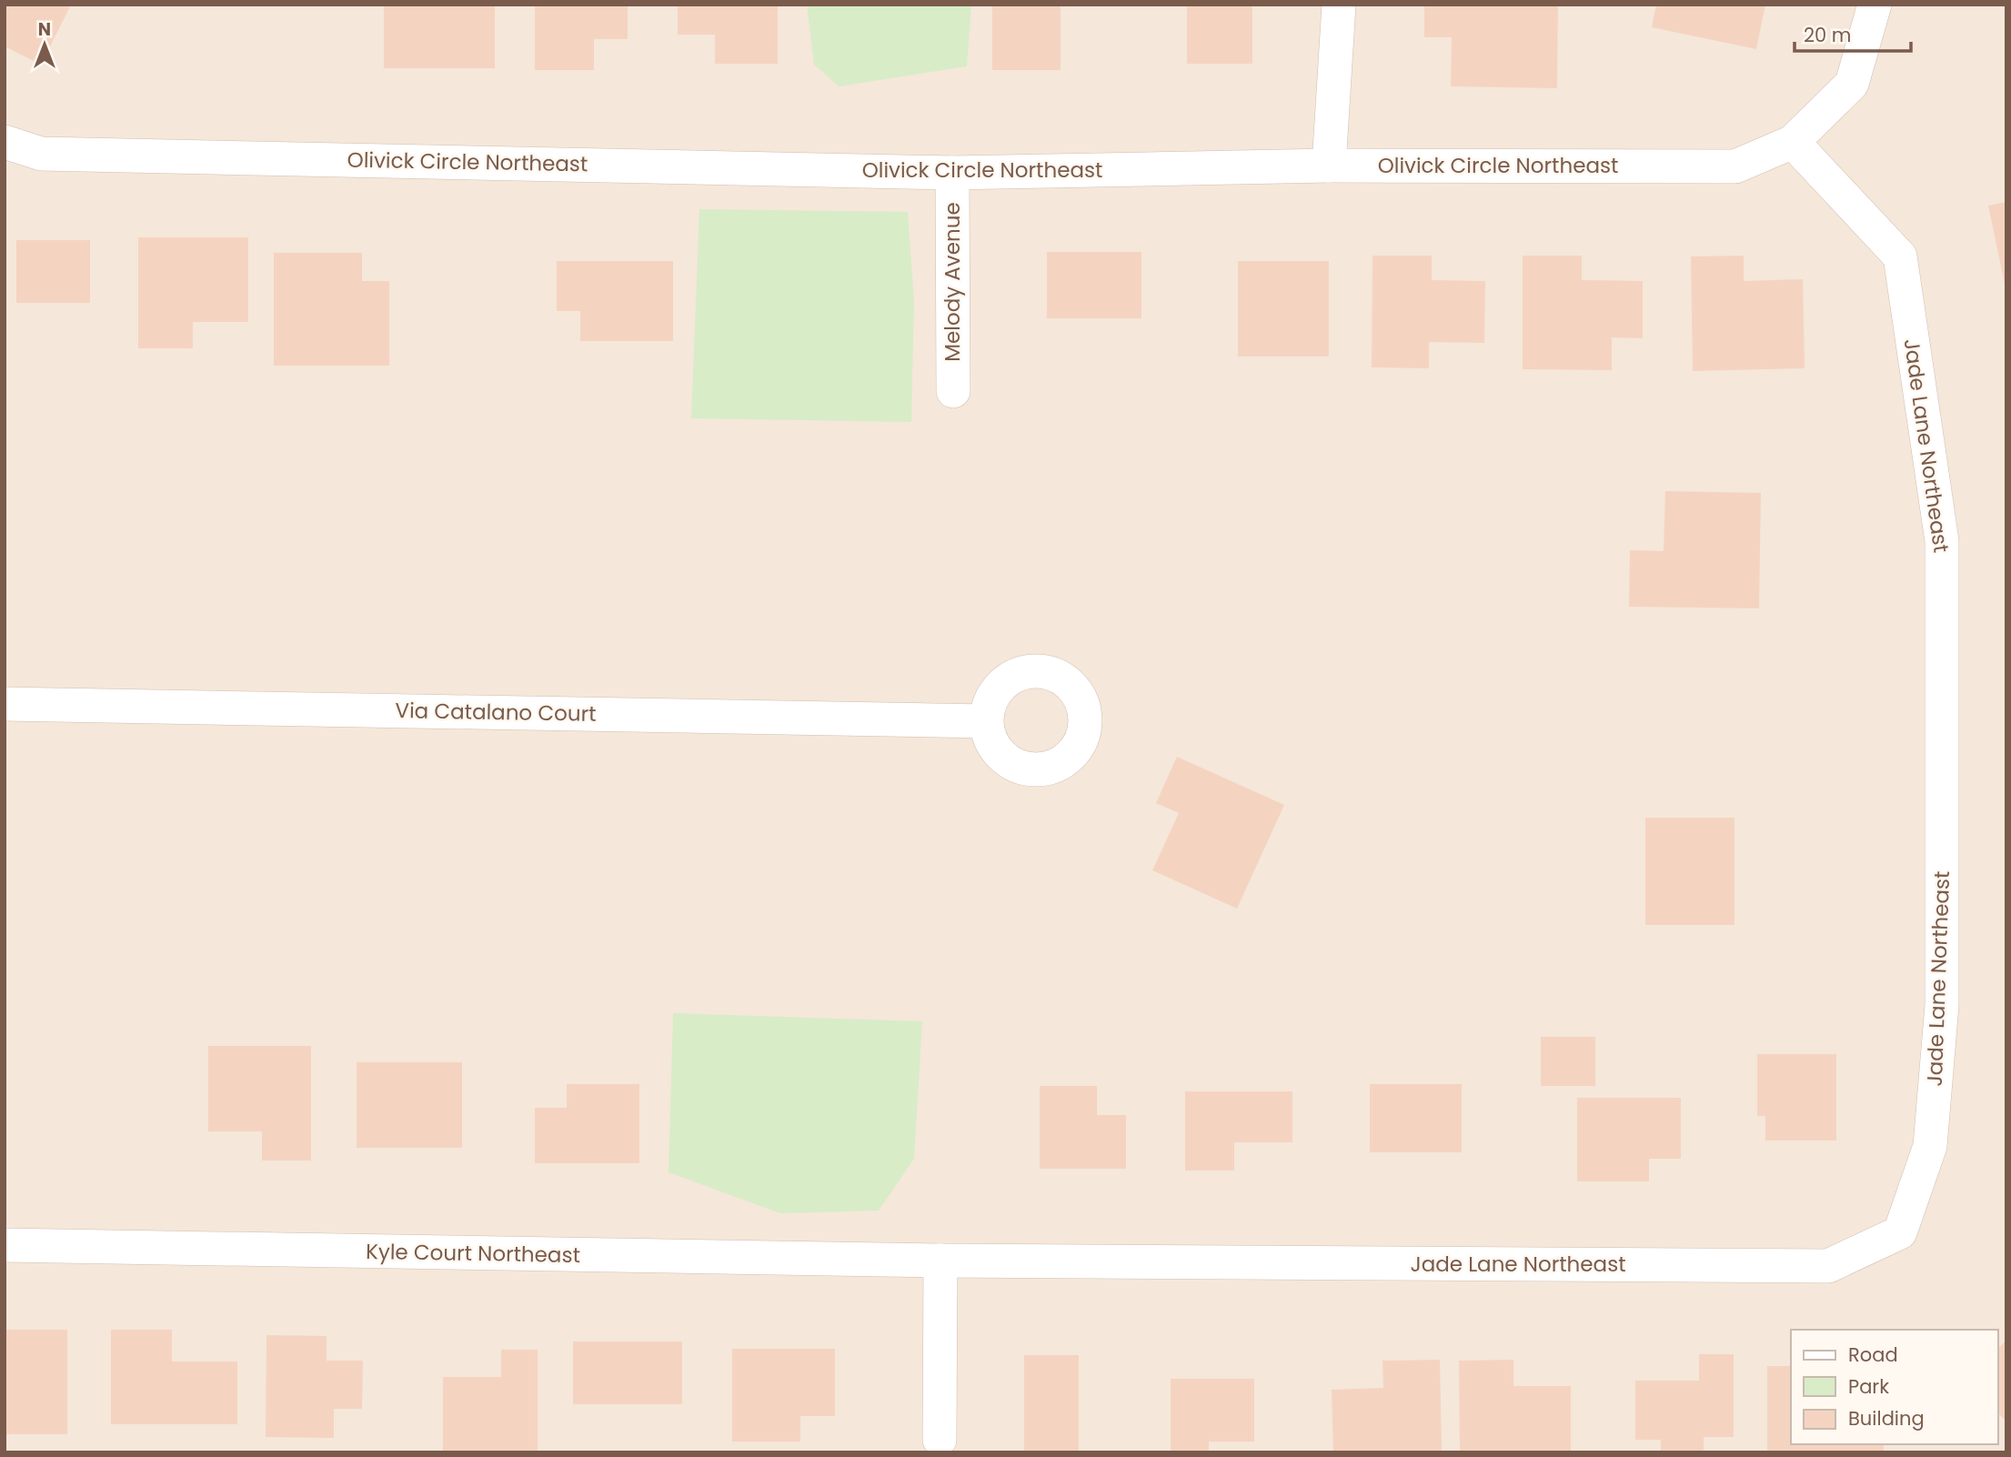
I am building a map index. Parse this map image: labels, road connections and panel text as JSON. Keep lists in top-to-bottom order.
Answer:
{
  "streets": {
    "street": [
      "Olivick Circle Northeast",
      "Melody Avenue",
      "Jade Lane Northeast",
      "Via Catalano Court",
      "Kyle Court Northeast"
    ]
  },
  "crossings": [
    ["Olivick Circle Northeast", "Melody Avenue"],
    ["Olivick Circle Northeast", "Jade Lane Northeast"],
    ["Jade Lane Northeast", "Kyle Court Northeast"]
  ],
  "legend": ["Road", "Park", "Building"],
  "scale_bar": "20 m",
  "north": "top"
}
